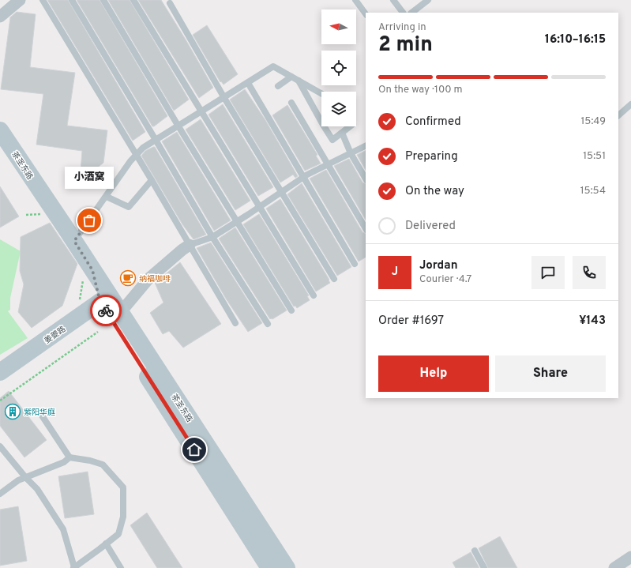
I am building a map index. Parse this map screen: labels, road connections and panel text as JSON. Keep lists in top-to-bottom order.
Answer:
{
  "streets": {
    "main road": ["茶圣东路", "姜夔路"]
  },
  "crossings": [
    ["茶圣东路", "姜夔路"]
  ],
  "places": {
    "other": ["小酒窝"],
    "cafe": ["纳福咖啡"],
    "building": ["紫阳华庭"]
  },
  "north": "left",
  "page": {
    "heading": ["2 min", "Arriving in", "16:10–16:15"],
    "panel": [
      "Jordan",
      "Courier · 4.7",
      "Order #1697",
      "¥143"
    ],
    "bar": "On the way · 100 m",
    "list": [
      ["Confirmed", "15:49"],
      ["Preparing", "15:51"],
      ["On the way", "15:54"],
      "Delivered"
    ],
    "bubble": "小酒窝",
    "round": "J",
    "buttons": ["Help", "Share"]
  }
}
